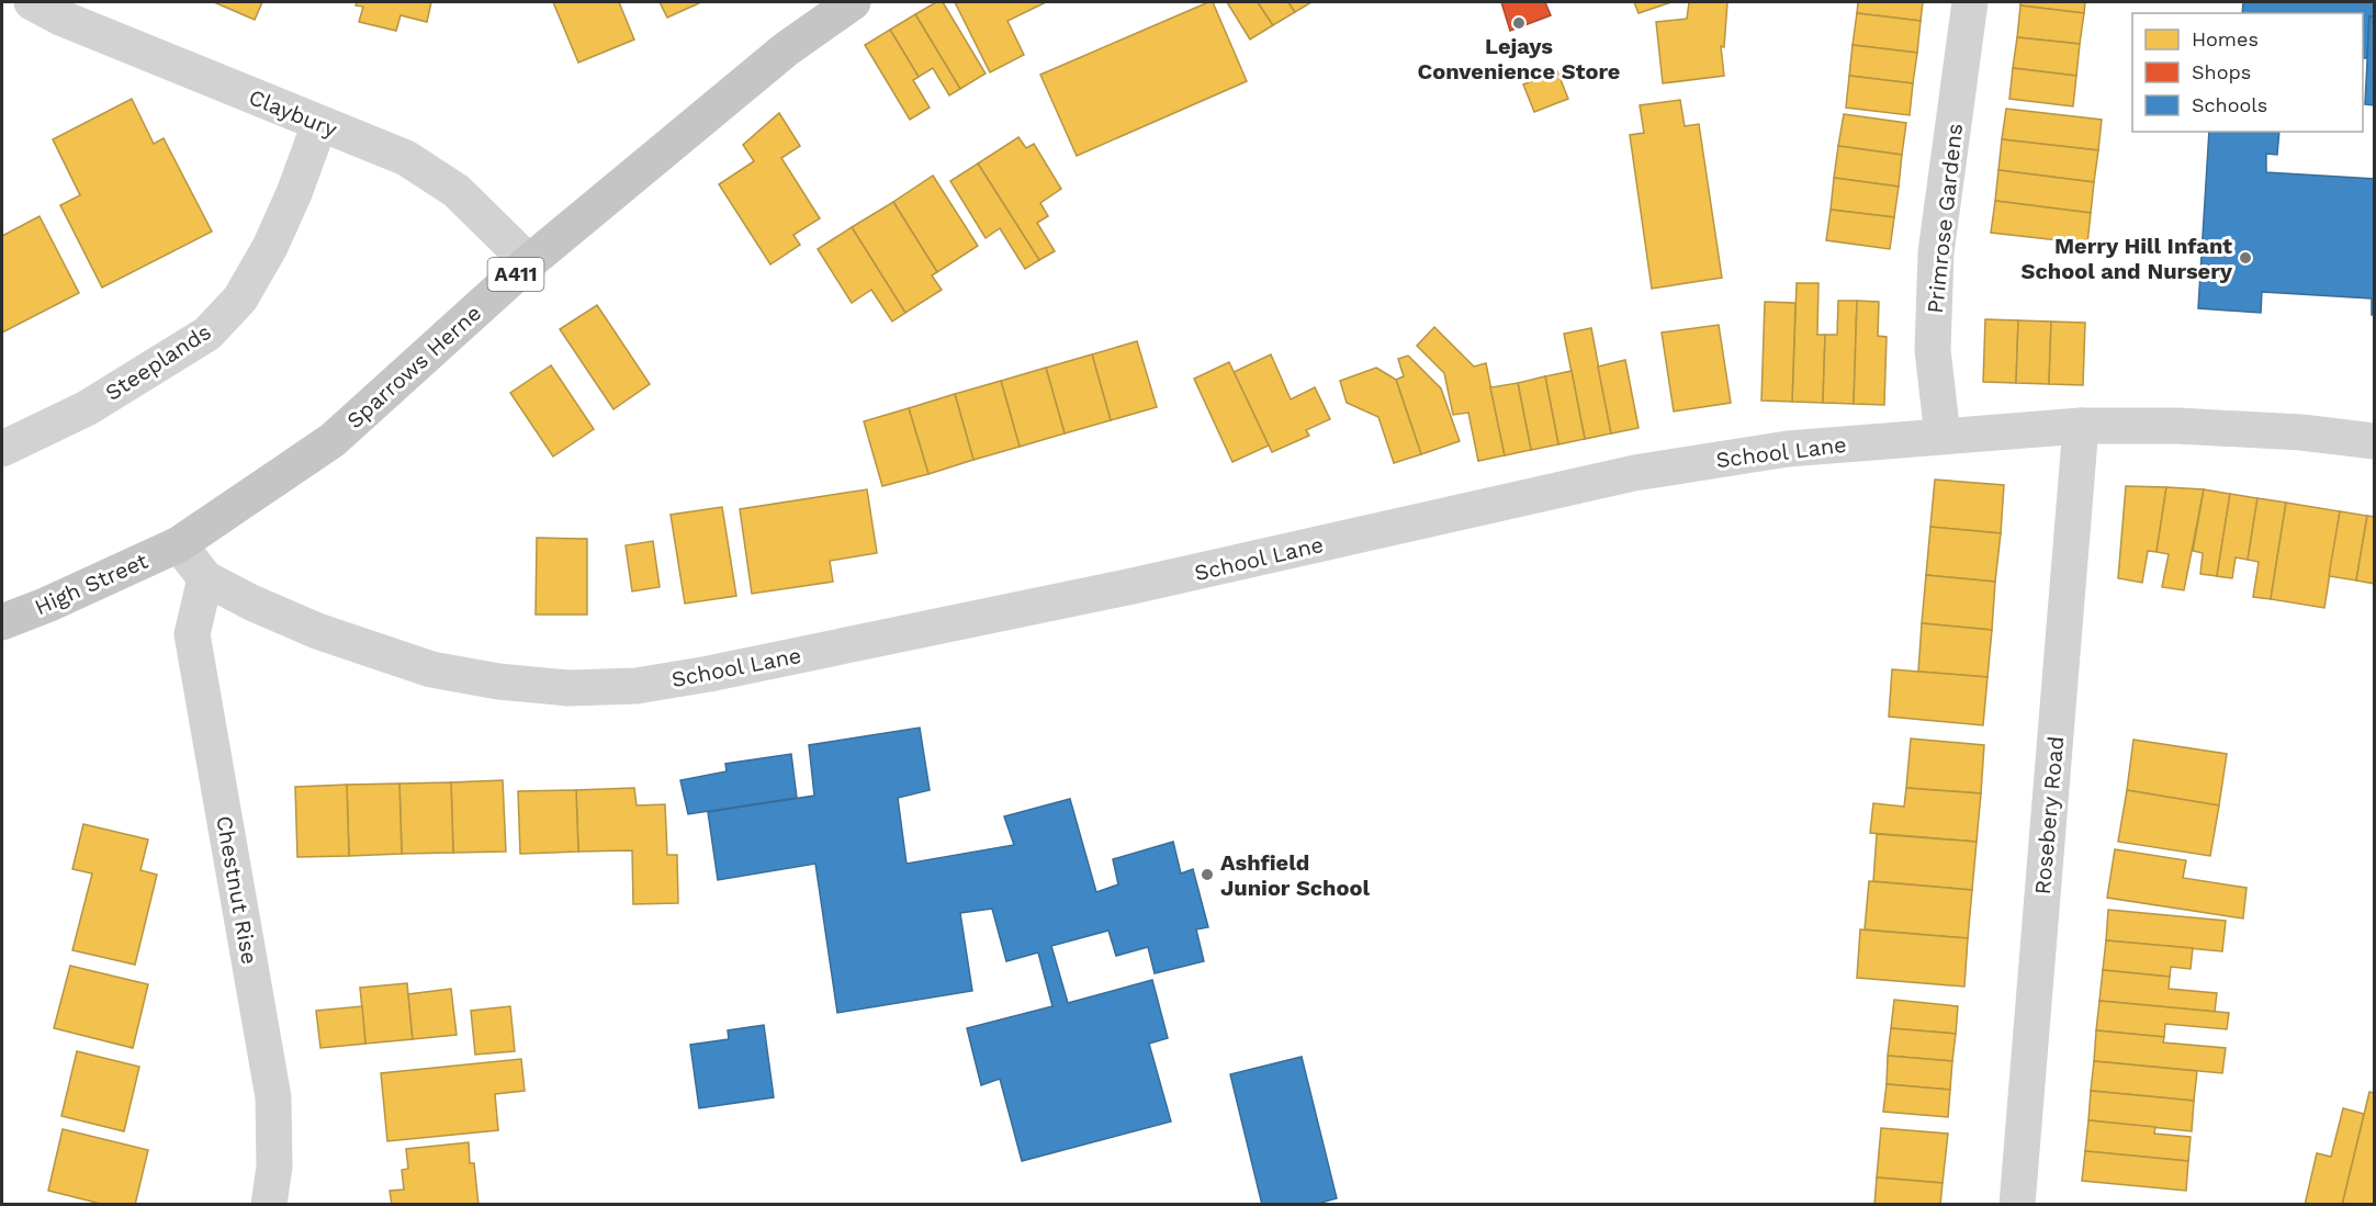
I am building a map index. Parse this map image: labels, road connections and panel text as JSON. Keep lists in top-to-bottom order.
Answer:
{
  "streets": {
    "main road": ["A411", "Sparrows Herne", "High Street"],
    "street": [
      "Claybury",
      "Primrose Gardens",
      "Steeplands",
      "School Lane",
      "Rosebery Road",
      "Chestnut Rise"
    ]
  },
  "crossings": [
    ["Claybury", "Steeplands"],
    ["Claybury", "Sparrows Herne"],
    ["Primrose Gardens", "School Lane"],
    ["Sparrows Herne", "School Lane"],
    ["Sparrows Herne", "High Street"],
    ["School Lane", "High Street"],
    ["School Lane", "Rosebery Road"],
    ["School Lane", "Chestnut Rise"]
  ],
  "places": ["Lejays Convenience Store", "Merry Hill Infant School and Nursery", "Ashfield Junior School"],
  "legend": ["Homes", "Shops", "Schools"]
}
